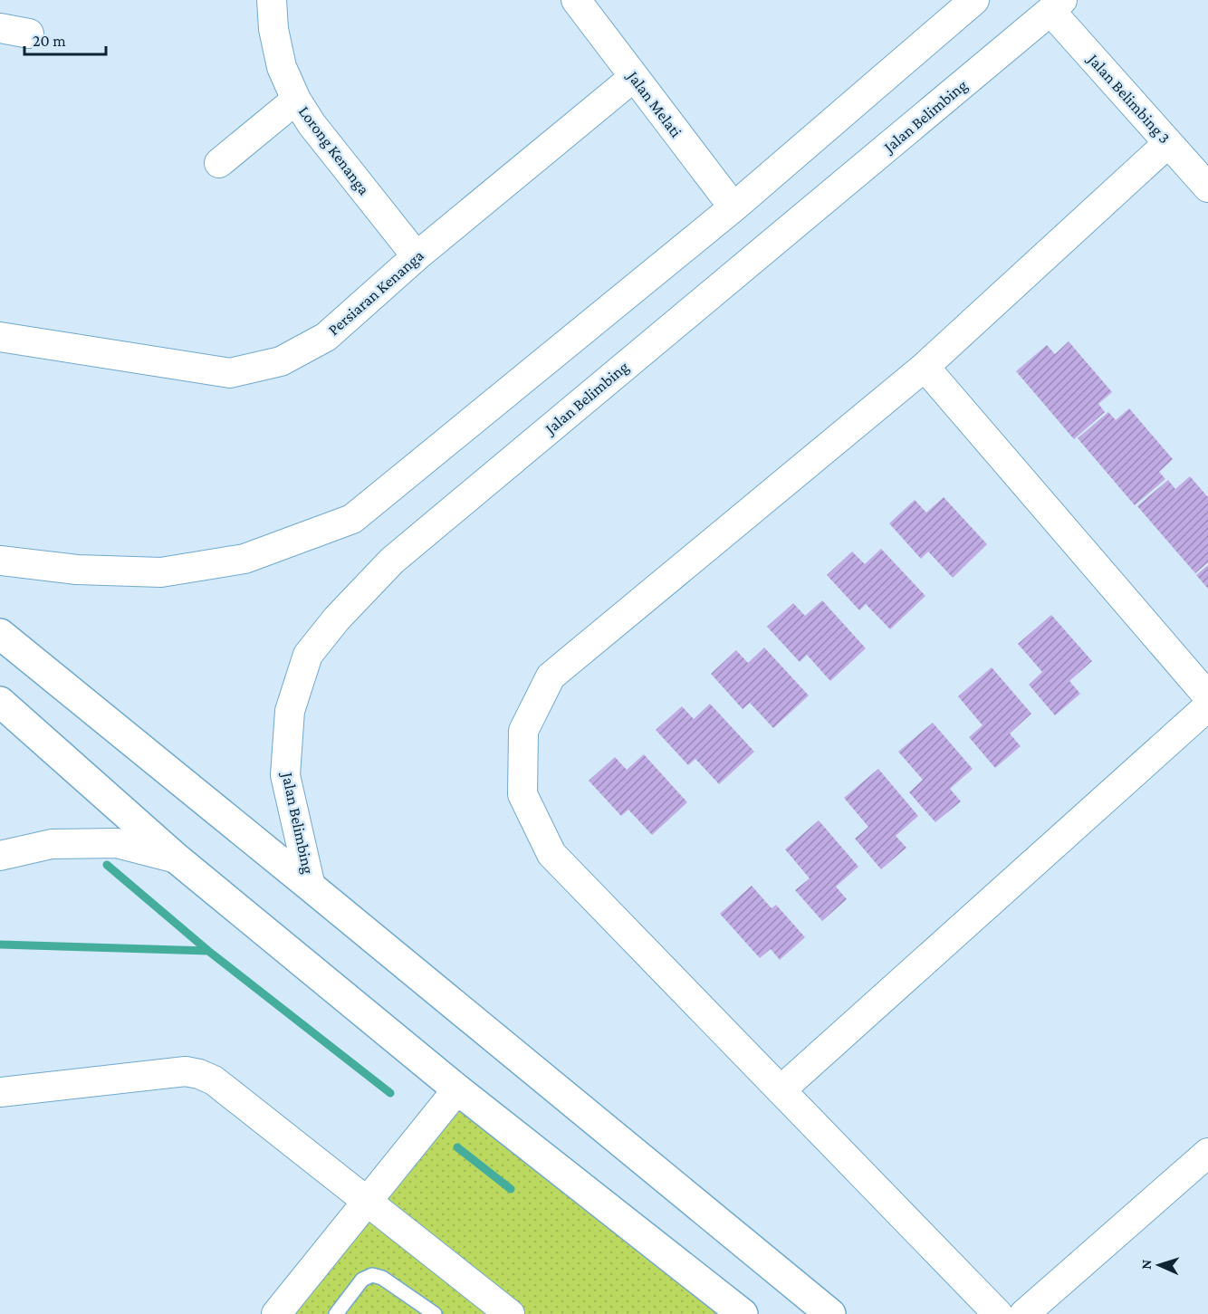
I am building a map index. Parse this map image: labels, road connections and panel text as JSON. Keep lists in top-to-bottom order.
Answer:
{
  "streets": {
    "street": [
      "Jalan Belimbing 3",
      "Jalan Melati",
      "Jalan Belimbing",
      "Lorong Kenanga",
      "Persiaran Kenanga"
    ]
  },
  "crossings": [
    ["Jalan Belimbing 3", "Jalan Belimbing"],
    ["Jalan Melati", "Persiaran Kenanga"],
    ["Lorong Kenanga", "Persiaran Kenanga"]
  ],
  "scale_bar": "20 m",
  "north": "left"
}
